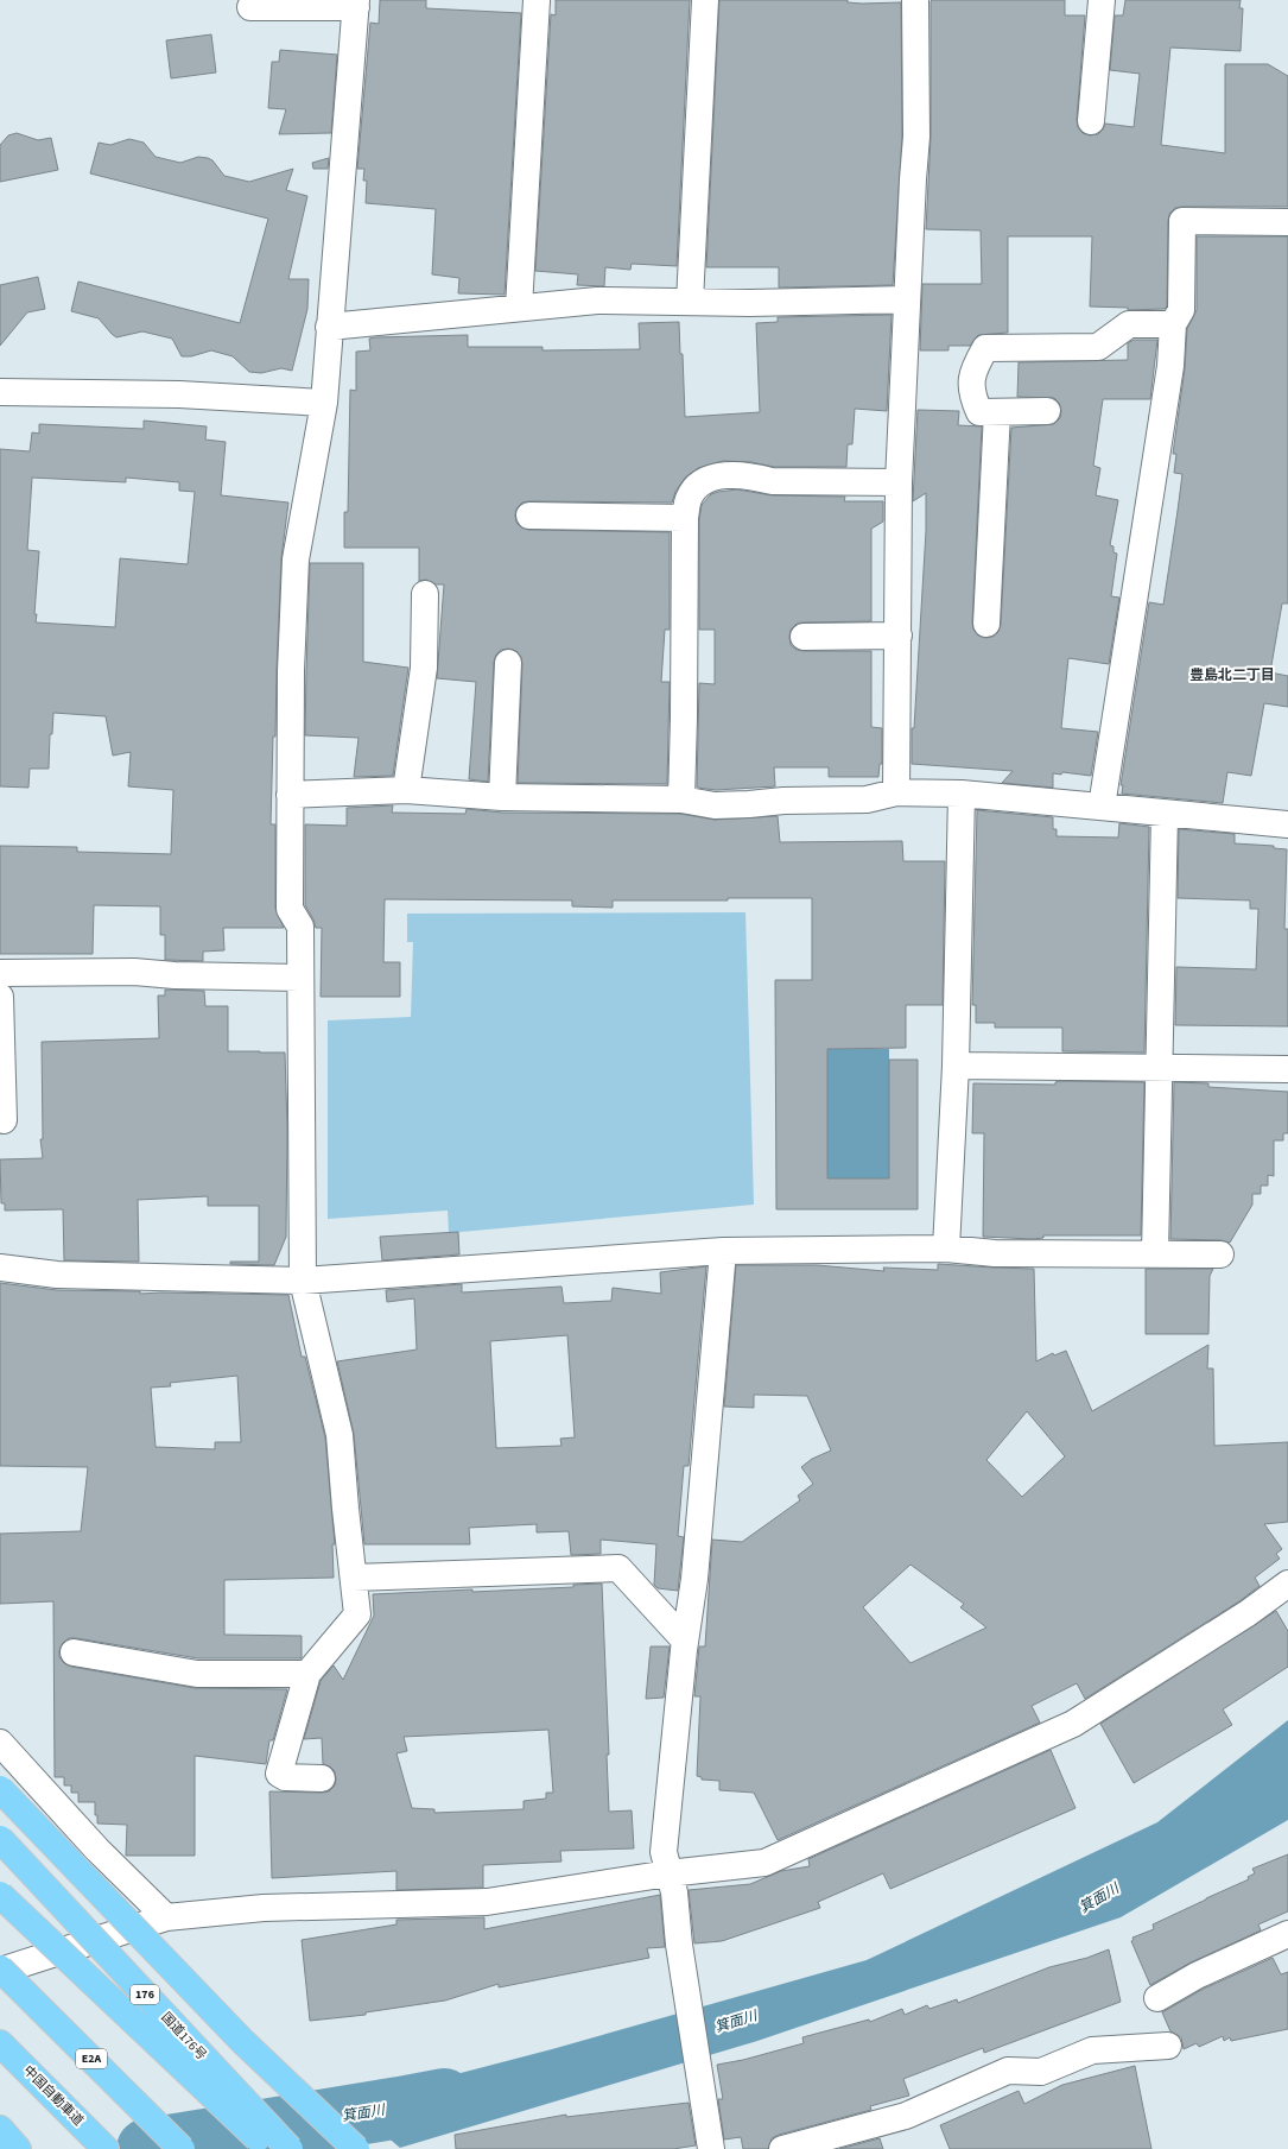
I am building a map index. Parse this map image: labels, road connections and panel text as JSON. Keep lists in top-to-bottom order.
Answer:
{
  "streets": {
    "highway": [
      "176",
      "国道176号",
      "E2A",
      "中国自動車道"
    ]
  },
  "districts": ["豊島北二丁目"],
  "water": ["箕面川"]
}
